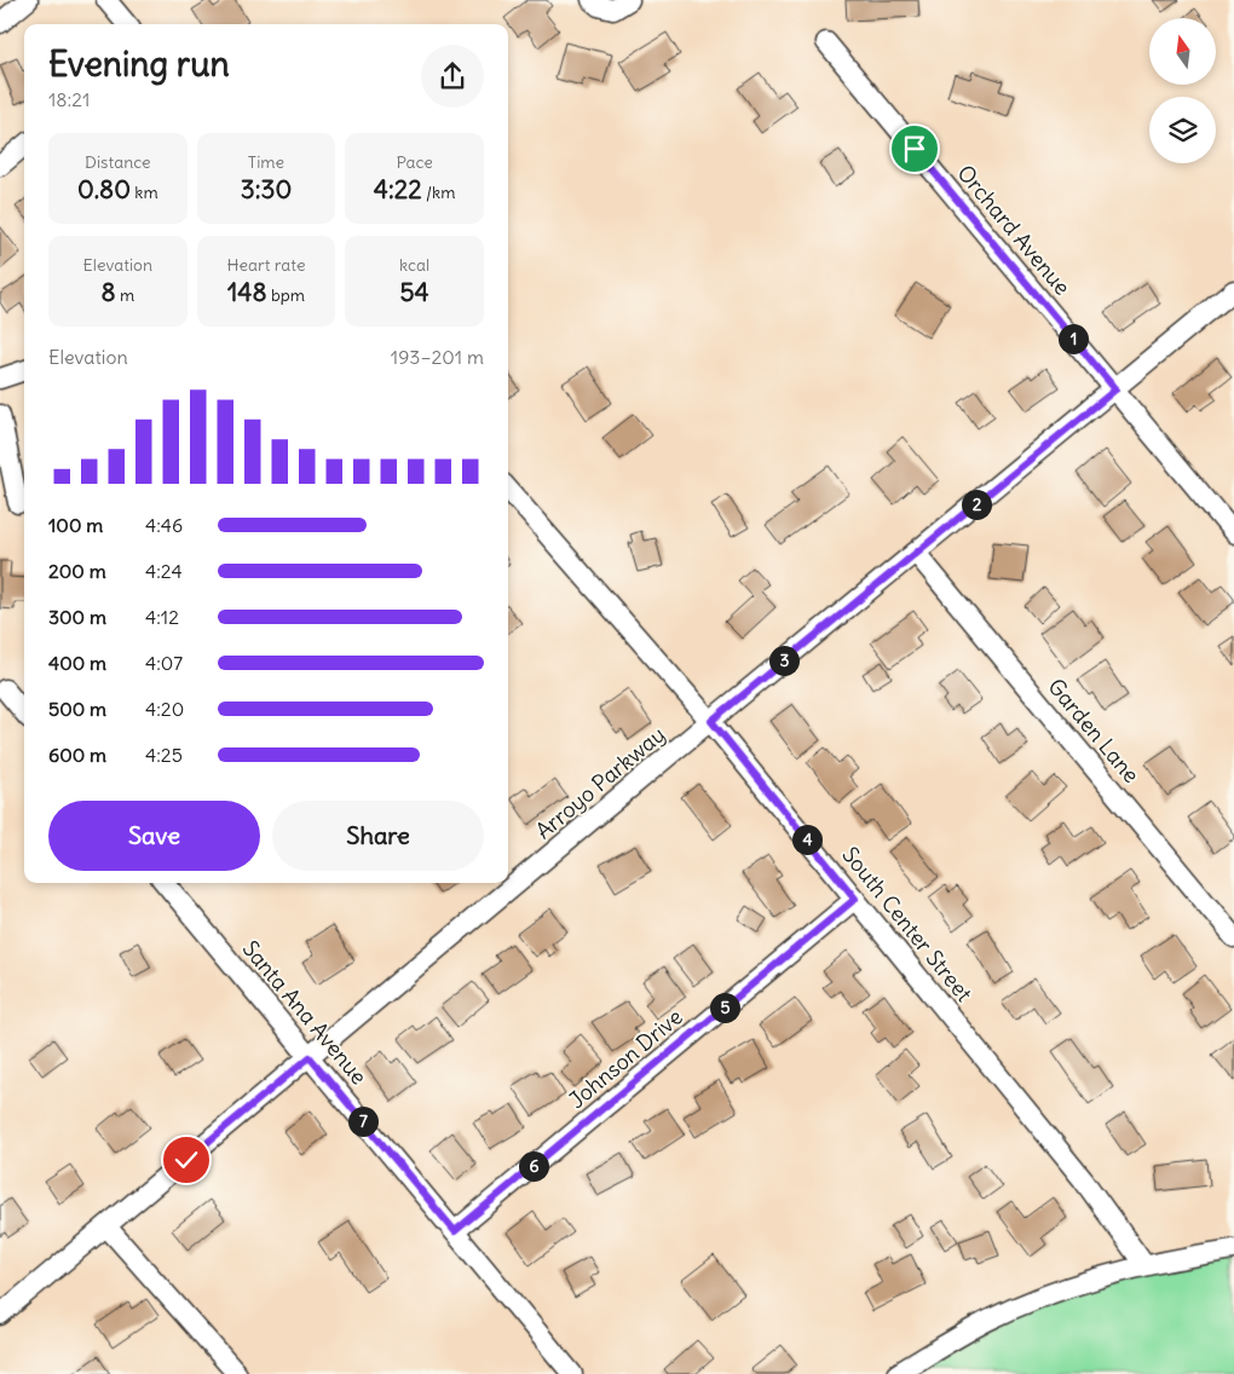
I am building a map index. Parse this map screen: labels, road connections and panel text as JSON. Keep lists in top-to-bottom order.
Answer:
{
  "streets": {
    "street": [
      "Orchard Avenue",
      "Garden Lane",
      "Arroyo Parkway",
      "South Center Street",
      "Santa Ana Avenue",
      "Johnson Drive"
    ]
  },
  "crossings": [
    ["Orchard Avenue", "Arroyo Parkway"],
    ["Garden Lane", "Arroyo Parkway"],
    ["Arroyo Parkway", "South Center Street"],
    ["Arroyo Parkway", "Santa Ana Avenue"],
    ["South Center Street", "Johnson Drive"],
    ["Santa Ana Avenue", "Johnson Drive"]
  ],
  "north": "top",
  "page": {
    "heading": ["Evening run", "18:21"],
    "stats": [
      ["Distance", "0.80 km"],
      ["Time", "3:30"],
      ["Pace", "4:22 /km"],
      ["Elevation", "8 m"],
      ["Heart rate", "148 bpm"],
      ["kcal", "54"]
    ],
    "pins": [
      "1",
      "2",
      "3",
      "4",
      "5",
      "7",
      "6"
    ],
    "chart": ["Elevation", "193–201 m"],
    "list": [
      {
        "name": "100 m",
        "note": "4:46"
      },
      {
        "name": "200 m",
        "note": "4:24"
      },
      {
        "name": "300 m",
        "note": "4:12"
      },
      {
        "name": "400 m",
        "note": "4:07"
      },
      {
        "name": "500 m",
        "note": "4:20"
      },
      {
        "name": "600 m",
        "note": "4:25"
      }
    ],
    "buttons": ["Save", "Share"]
  }
}
